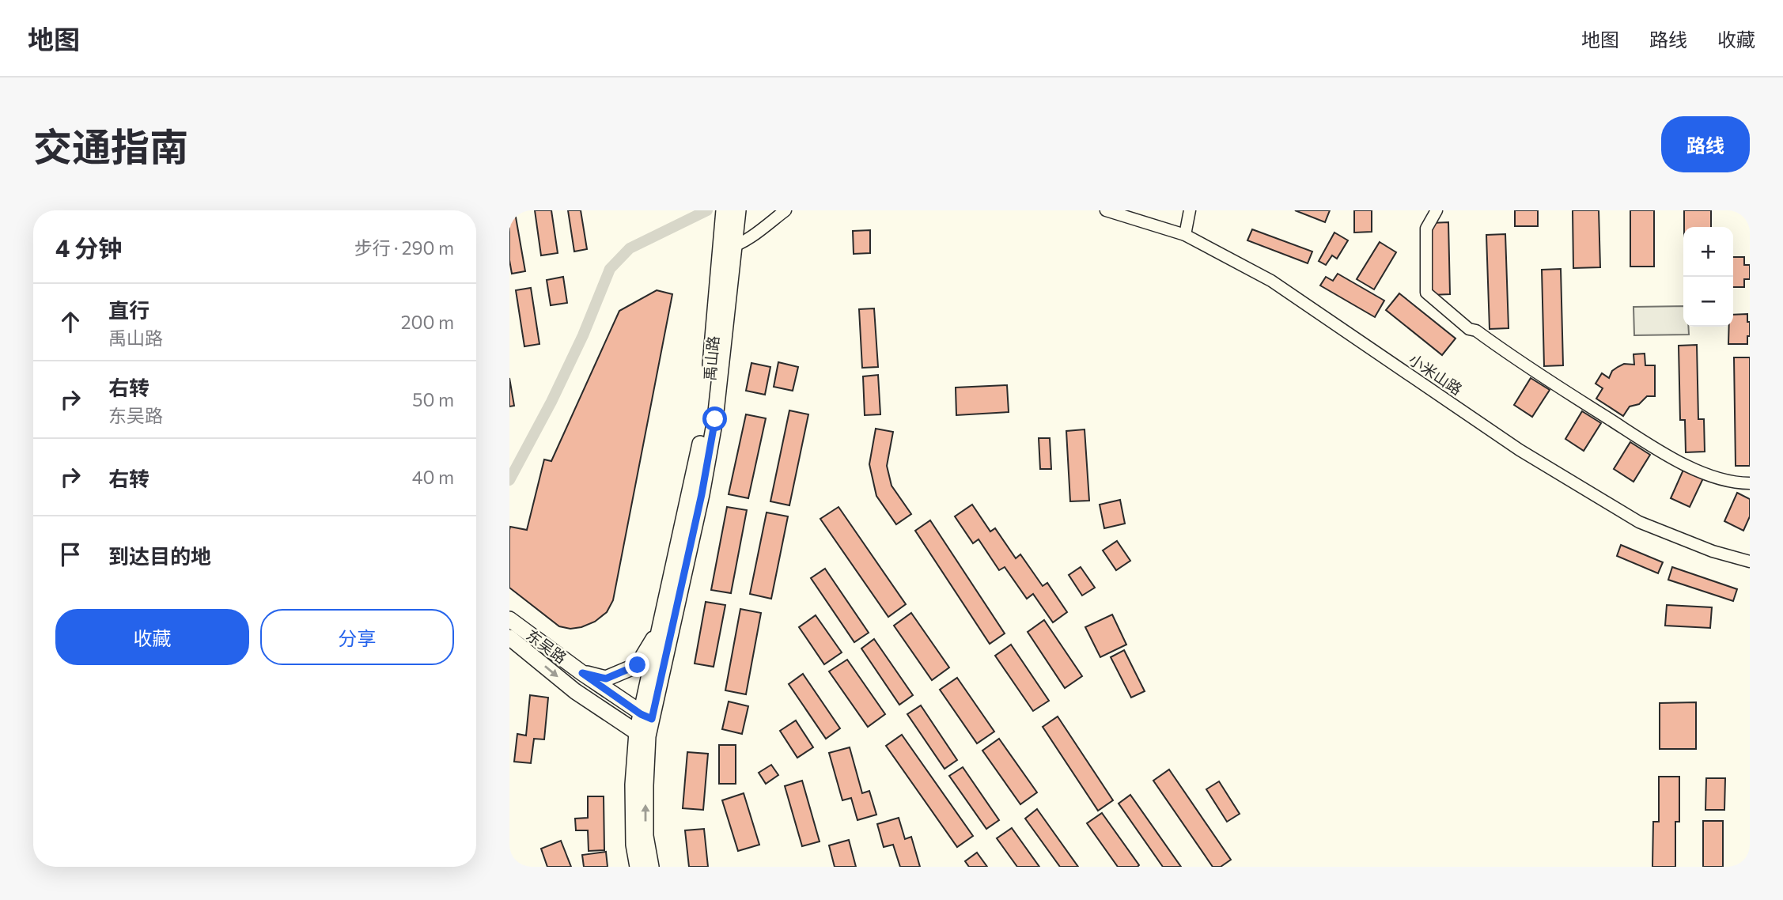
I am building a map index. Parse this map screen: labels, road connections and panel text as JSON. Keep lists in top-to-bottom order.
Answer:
{
  "streets": {
    "main road": ["禹山路", "东吴路"],
    "street": ["小米山路"]
  },
  "crossings": [
    ["禹山路", "东吴路"]
  ],
  "page": {
    "header": "地图",
    "nav": ["地图", "路线", "收藏"],
    "title": "交通指南",
    "buttons": [
      "路线",
      ["收藏", "分享"]
    ],
    "heading": ["4 分钟", "步行 · 290 m"],
    "map_buttons": ["+", "−"],
    "list": [
      ["直行", "禹山路", "200 m"],
      ["右转", "东吴路", "50 m"],
      ["右转", "40 m"],
      "到达目的地"
    ]
  }
}
